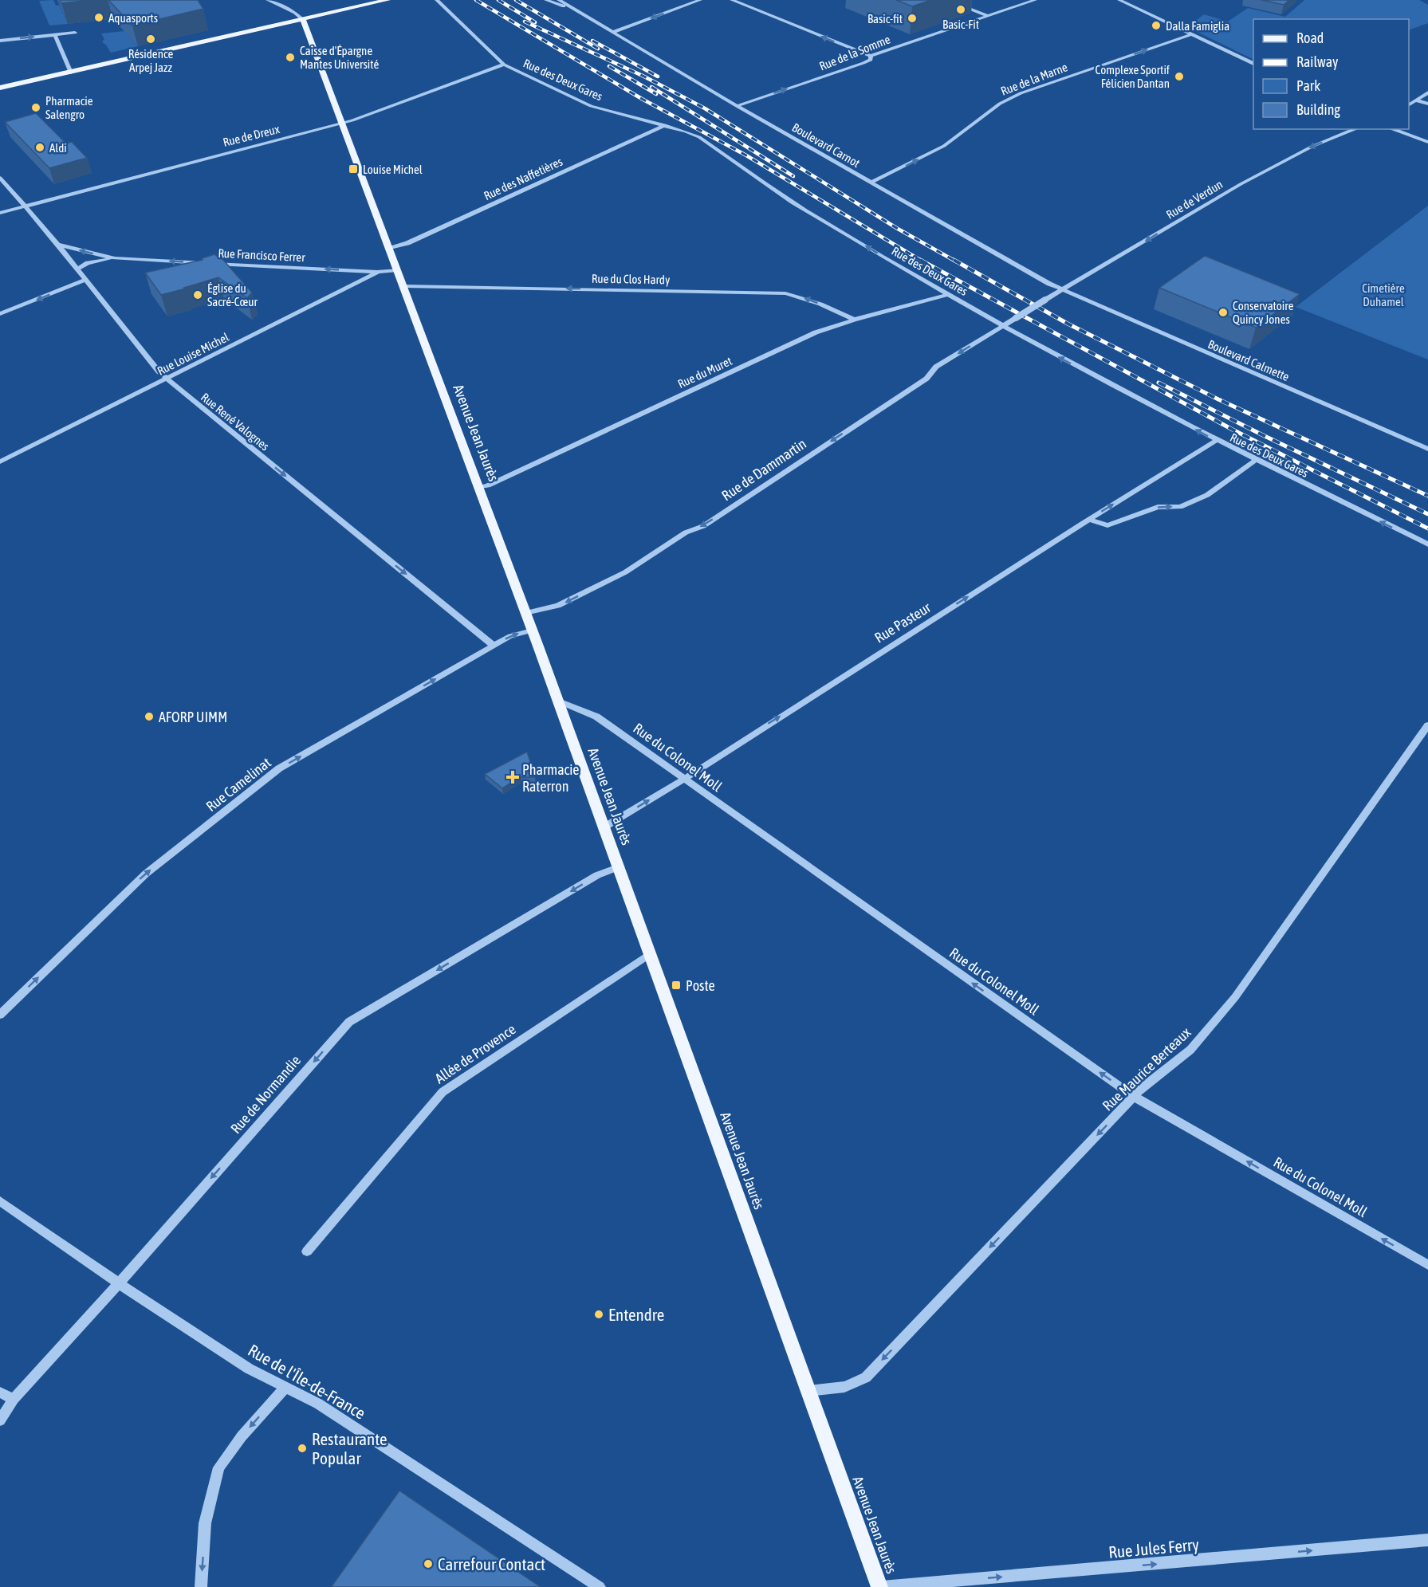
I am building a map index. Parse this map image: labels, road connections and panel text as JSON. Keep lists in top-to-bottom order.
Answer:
{
  "streets": {
    "main road": ["Avenue Jean Jaurès"],
    "street": [
      "Rue de la Somme",
      "Rue de la Marne",
      "Rue des Deux Gares",
      "Rue de Dreux",
      "Boulevard Carnot",
      "Rue des Naffetières",
      "Rue de Verdun",
      "Rue Francisco Ferrer",
      "Rue du Clos Hardy",
      "Rue Louise Michel",
      "Boulevard Calmette",
      "Rue du Muret",
      "Rue René Valognes",
      "Rue de Dammartin",
      "Rue Pasteur",
      "Rue du Colonel Moll",
      "Rue Camelinat",
      "Allée de Provence",
      "Rue Maurice Berteaux",
      "Rue de Normandie",
      "Rue de l'Île-de-France",
      "Rue Jules Ferry"
    ]
  },
  "crossings": [
    ["Rue de la Somme", "Boulevard Carnot"],
    ["Rue de la Marne", "Boulevard Carnot"],
    ["Rue des Deux Gares", "Rue de Dreux"],
    ["Rue des Deux Gares", "Rue des Naffetières"],
    ["Rue des Deux Gares", "Rue du Muret"],
    ["Rue des Deux Gares", "Rue de Dammartin"],
    ["Rue des Deux Gares", "Rue Pasteur"],
    ["Rue de Dreux", "Rue René Valognes"],
    ["Rue de Dreux", "Avenue Jean Jaurès"],
    ["Boulevard Carnot", "Rue de Verdun"],
    ["Boulevard Carnot", "Boulevard Calmette"],
    ["Rue des Naffetières", "Avenue Jean Jaurès"],
    ["Rue de Verdun", "Boulevard Calmette"],
    ["Rue de Verdun", "Rue de Dammartin"],
    ["Rue Francisco Ferrer", "Rue Louise Michel"],
    ["Rue Francisco Ferrer", "Rue René Valognes"],
    ["Rue du Clos Hardy", "Rue du Muret"],
    ["Rue du Clos Hardy", "Avenue Jean Jaurès"],
    ["Rue Louise Michel", "Rue René Valognes"],
    ["Rue Louise Michel", "Avenue Jean Jaurès"],
    ["Rue du Muret", "Avenue Jean Jaurès"],
    ["Rue René Valognes", "Rue Camelinat"],
    ["Avenue Jean Jaurès", "Rue de Dammartin"],
    ["Avenue Jean Jaurès", "Rue Pasteur"],
    ["Avenue Jean Jaurès", "Rue du Colonel Moll"],
    ["Avenue Jean Jaurès", "Rue Camelinat"],
    ["Avenue Jean Jaurès", "Allée de Provence"],
    ["Avenue Jean Jaurès", "Rue Maurice Berteaux"],
    ["Avenue Jean Jaurès", "Rue de Normandie"],
    ["Avenue Jean Jaurès", "Rue Jules Ferry"],
    ["Rue Pasteur", "Rue du Colonel Moll"],
    ["Rue du Colonel Moll", "Rue Maurice Berteaux"],
    ["Rue de Normandie", "Rue de l'Île-de-France"]
  ],
  "one_way": [
    "Rue de la Somme",
    "Rue de la Marne",
    "Rue des Deux Gares",
    "Rue de Verdun",
    "Rue Francisco Ferrer",
    "Rue du Clos Hardy",
    "Rue René Valognes",
    "Rue de Dammartin",
    "Rue Pasteur",
    "Rue du Colonel Moll",
    "Rue Camelinat",
    "Rue Maurice Berteaux",
    "Rue de Normandie",
    "Rue Jules Ferry"
  ],
  "parks": ["Cimetière Duhamel"],
  "places": {
    "other": [
      "Basic-Fit",
      "Aquasports",
      "Basic-fit",
      "Dalla Famiglia",
      "Résidence Arpej Jazz",
      "Caisse d'Épargne Mantes Université",
      "Complexe Sportif Félicien Dantan",
      "Pharmacie Salengro",
      "Aldi",
      "Église du Sacré-Cœur",
      "Conservatoire Quincy Jones",
      "AFORP UIMM",
      "Entendre",
      "Restaurante Popular",
      "Carrefour Contact"
    ],
    "transit": ["Louise Michel", "Poste"],
    "health": ["Pharmacie Raterron"]
  },
  "legend": [
    "Road",
    "Railway",
    "Park",
    "Building"
  ]
}
